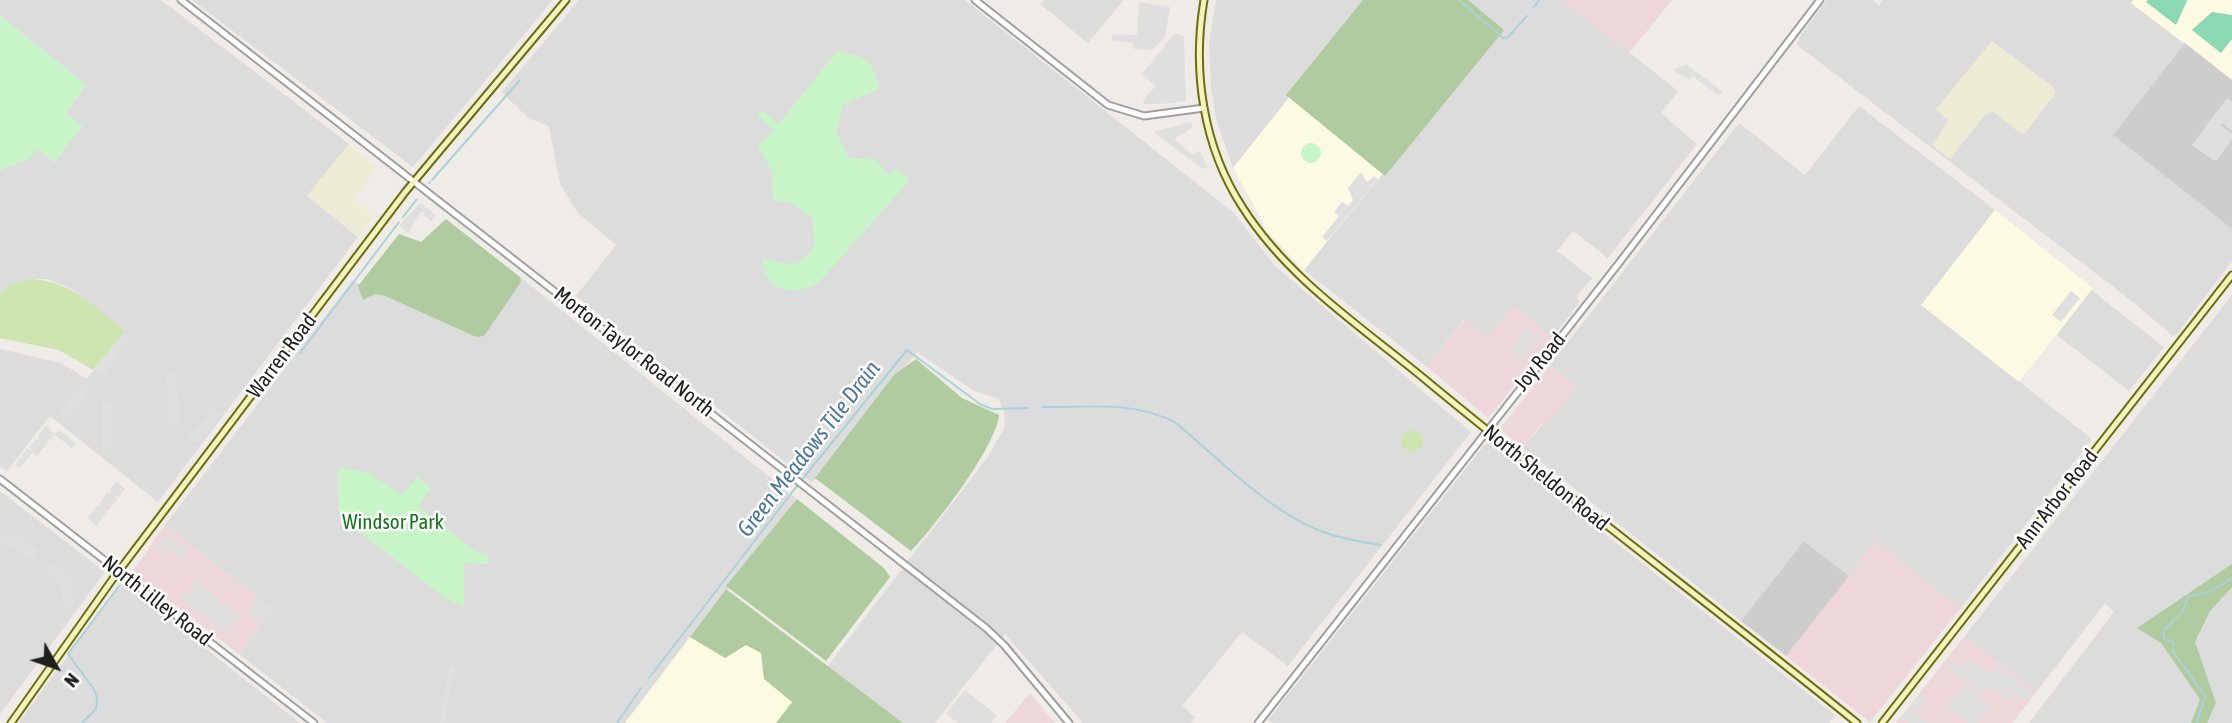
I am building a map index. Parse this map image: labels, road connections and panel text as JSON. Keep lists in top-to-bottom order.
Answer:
{
  "streets": {
    "main road": ["Warren Road", "North Sheldon Road", "Ann Arbor Road"],
    "street": ["Morton Taylor Road North", "Joy Road", "North Lilley Road"]
  },
  "crossings": [
    ["Morton Taylor Road North", "Warren Road"],
    ["Warren Road", "North Lilley Road"],
    ["Joy Road", "North Sheldon Road"]
  ],
  "water": ["Green Meadows Tile Drain"],
  "parks": ["Windsor Park"],
  "north": "bottom right"
}
